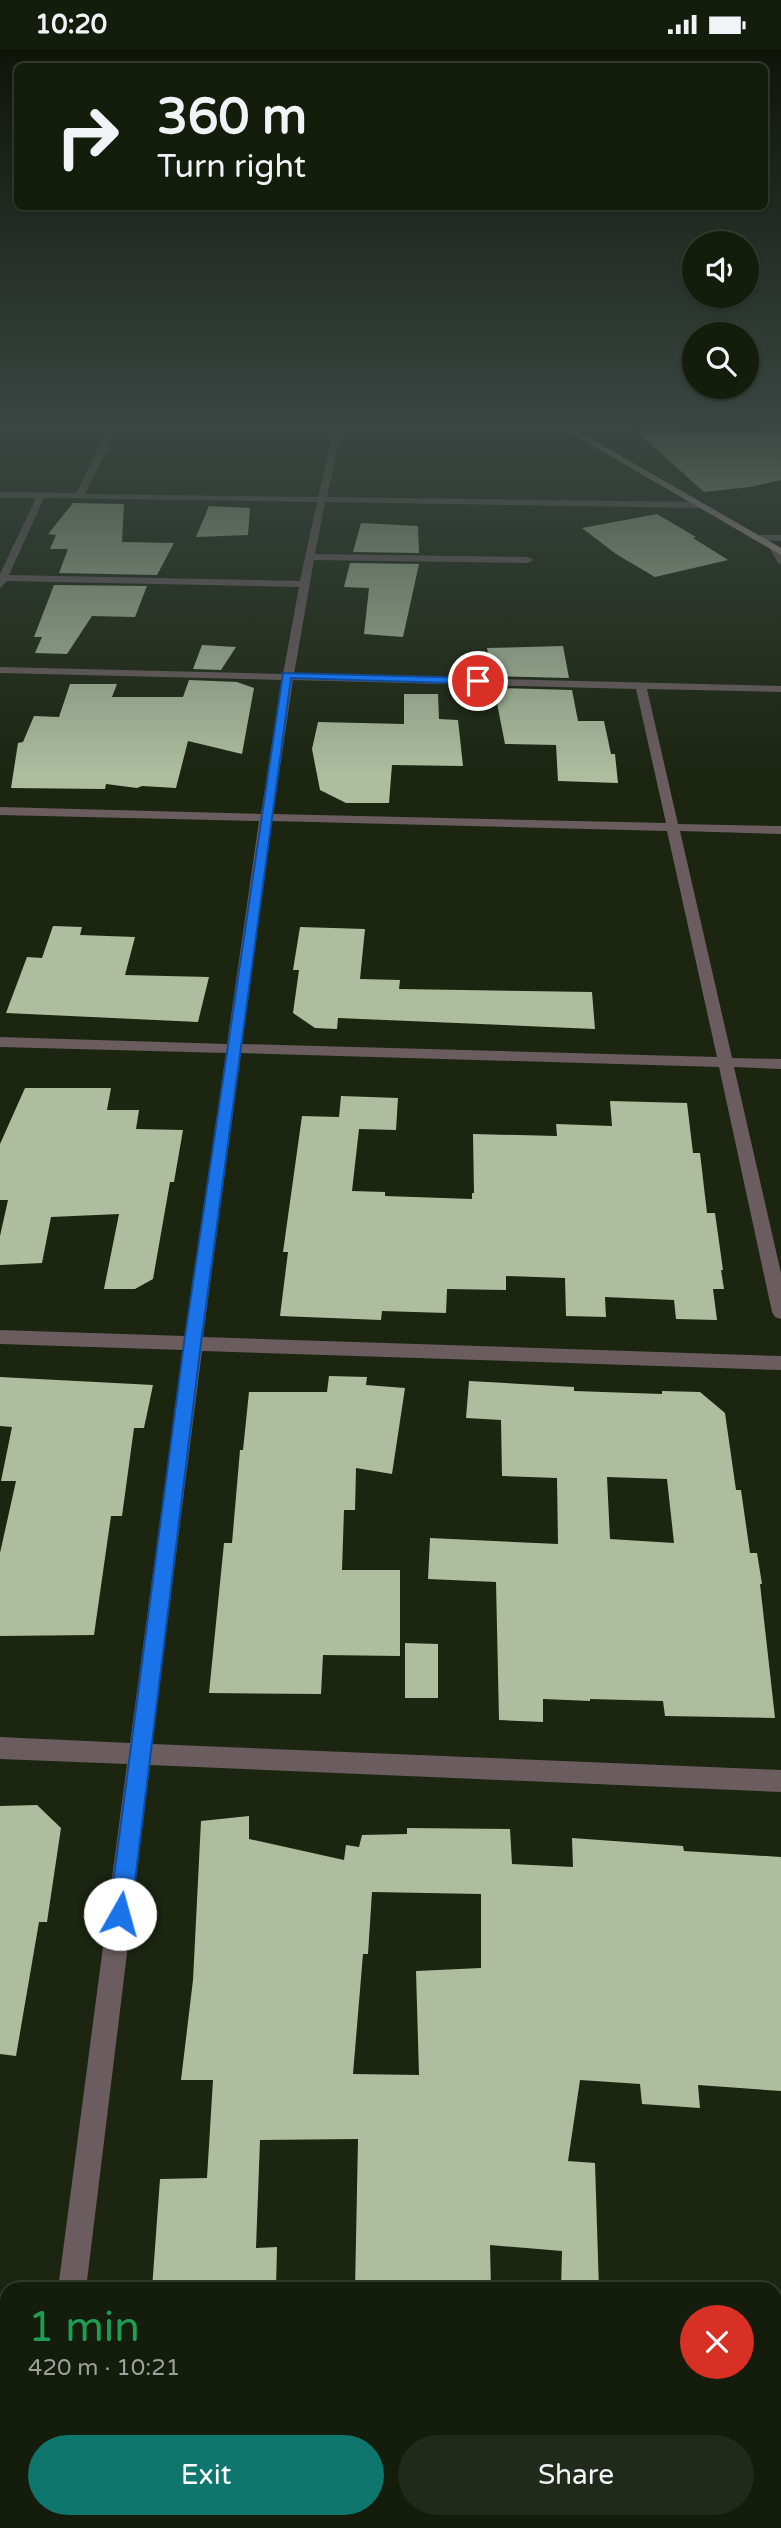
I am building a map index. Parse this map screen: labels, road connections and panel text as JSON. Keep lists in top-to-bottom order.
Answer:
{
  "page": {
    "status": "10:20",
    "turn": ["360 m", "Turn right"],
    "heading": ["1 min", "420 m · 10:21"],
    "buttons": ["Exit", "Share"]
  }
}
